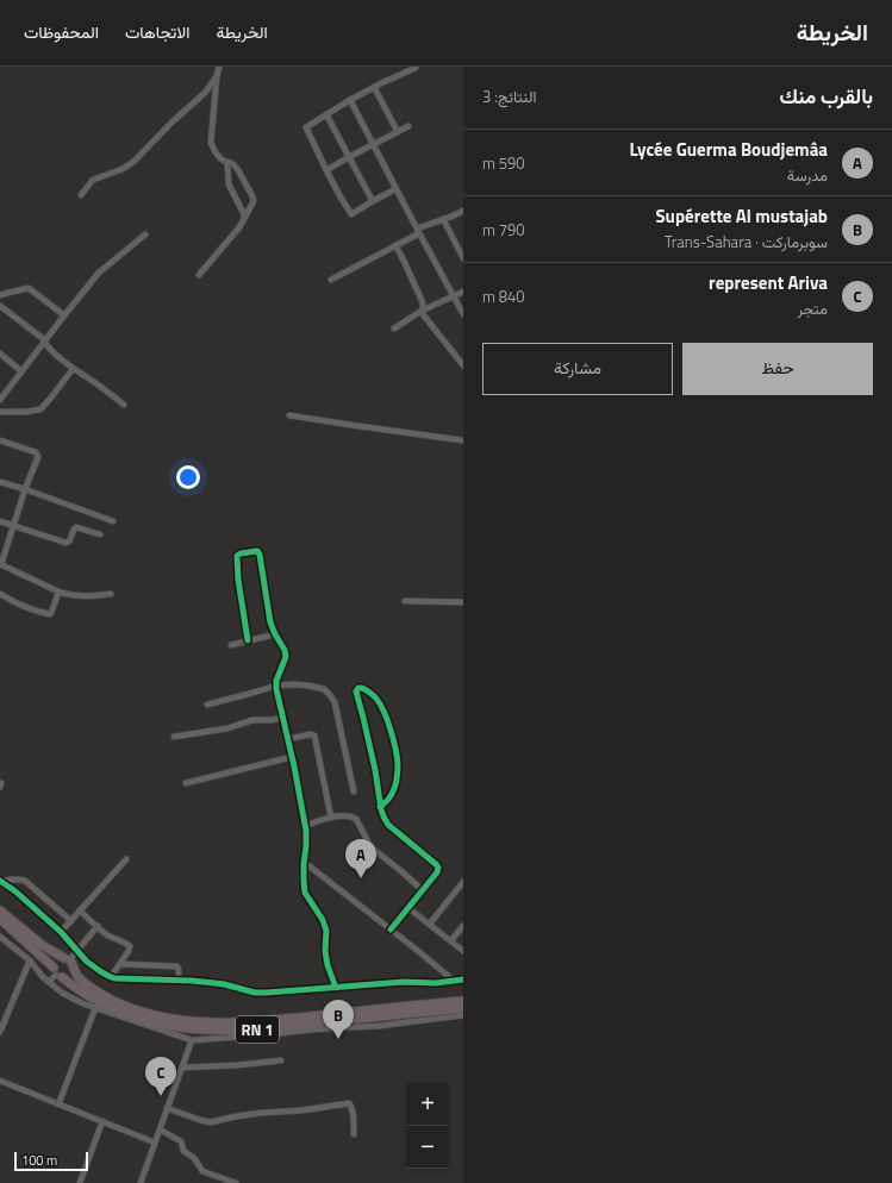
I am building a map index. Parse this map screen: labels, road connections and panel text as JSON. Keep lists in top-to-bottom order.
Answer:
{
  "streets": {
    "highway": ["RN 1"]
  },
  "scale_bar": "100 m",
  "page": {
    "header": "الخريطة",
    "nav": ["الخريطة", "الاتجاهات", "المحفوظات"],
    "heading": ["بالقرب منك", "النتائج: 3"],
    "list": [
      {
        "mark": "A",
        "name": "Lycée Guerma Boudjemâa",
        "note": "مدرسة",
        "value": "590 m"
      },
      {
        "mark": "B",
        "name": "Supérette Al mustajab",
        "note": "سوبرماركت · Trans-Sahara",
        "value": "790 m"
      },
      {
        "mark": "C",
        "name": "represent Ariva",
        "note": "متجر",
        "value": "840 m"
      }
    ],
    "buttons": ["حفظ", "مشاركة"],
    "pins": ["A", "B", "C"],
    "map_buttons": ["+", "−"],
    "scale": "100 m"
  }
}
